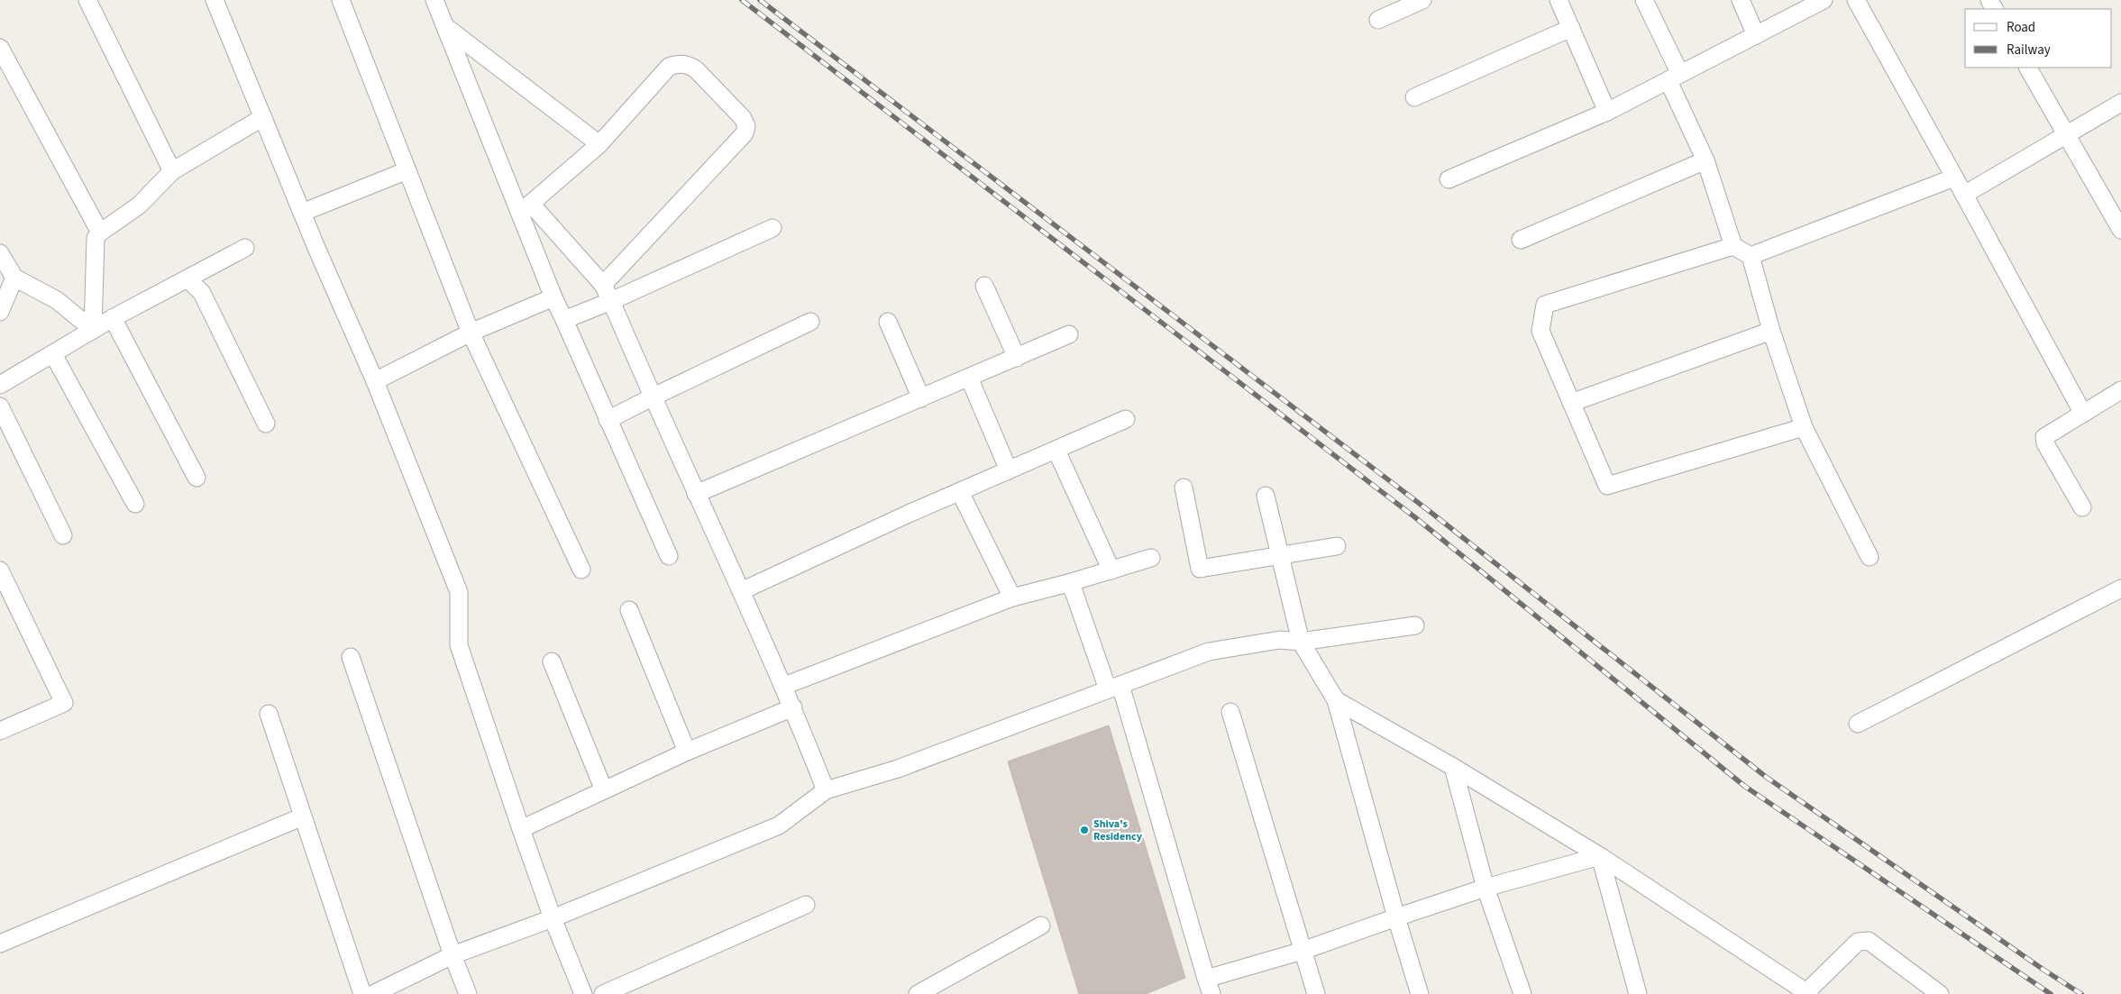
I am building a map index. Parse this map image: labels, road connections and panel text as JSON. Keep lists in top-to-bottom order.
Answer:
{
  "places": ["Shiva's Residency"],
  "legend": ["Road", "Railway"]
}
